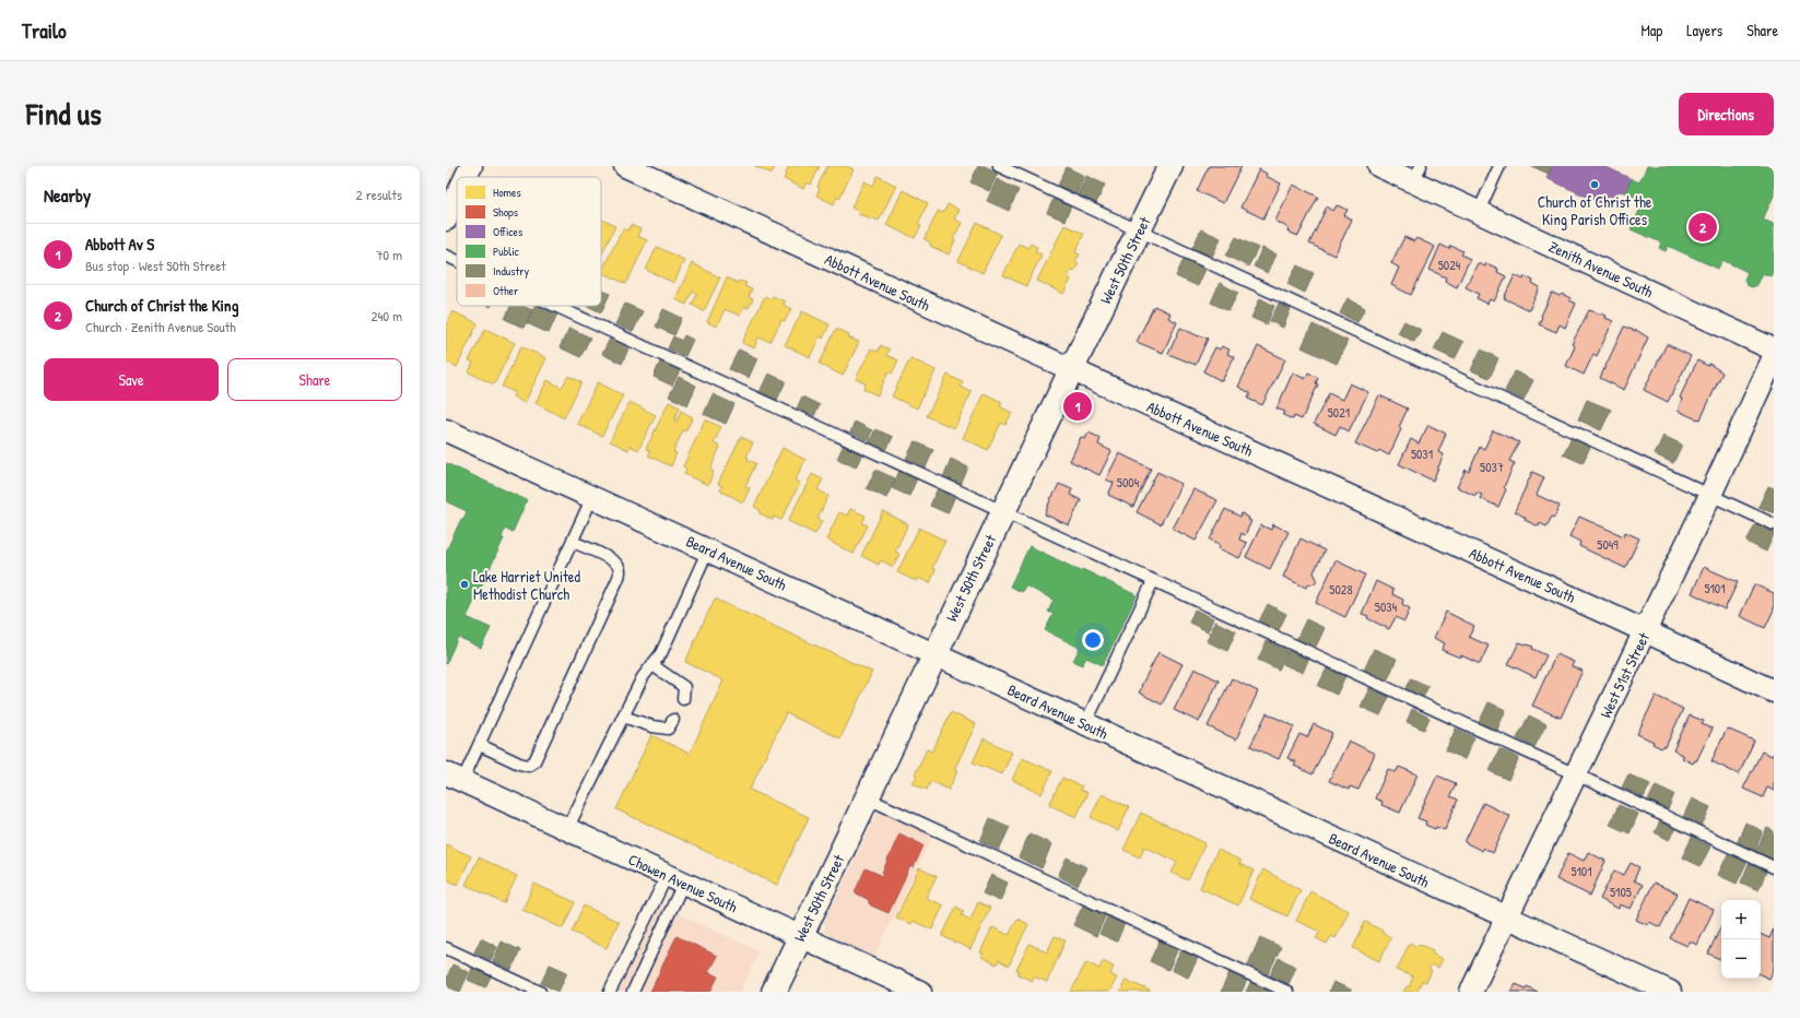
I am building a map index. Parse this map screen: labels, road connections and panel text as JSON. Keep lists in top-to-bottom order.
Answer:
{
  "streets": {
    "main road": ["West 50th Street"],
    "street": [
      "Zenith Avenue South",
      "Abbott Avenue South",
      "Beard Avenue South",
      "West 51st Street",
      "Chowen Avenue South"
    ]
  },
  "crossings": [
    ["West 50th Street", "Abbott Avenue South"],
    ["West 50th Street", "Beard Avenue South"],
    ["West 50th Street", "Chowen Avenue South"],
    ["Abbott Avenue South", "West 51st Street"],
    ["Beard Avenue South", "West 51st Street"]
  ],
  "places": ["Church of Christ the King Parish Offices", "Lake Harriet United Methodist Church"],
  "house_numbers": [
    "5024",
    "5021",
    "5031",
    "5037",
    "5004",
    "5049",
    "5101",
    "5028",
    "5034",
    "5101",
    "5105"
  ],
  "legend": [
    "Homes",
    "Shops",
    "Offices",
    "Public",
    "Industry",
    "Other"
  ],
  "page": {
    "header": "Trailo",
    "nav": ["Map", "Layers", "Share"],
    "title": "Find us",
    "buttons": [
      "Directions",
      ["Save", "Share"]
    ],
    "heading": ["Nearby", "2 results"],
    "pins": ["2", "1"],
    "list": [
      {
        "mark": "1",
        "name": "Abbott Av S",
        "note": "Bus stop · West 50th Street",
        "value": "70 m"
      },
      {
        "mark": "2",
        "name": "Church of Christ the King",
        "note": "Church · Zenith Avenue South",
        "value": "240 m"
      }
    ],
    "map_buttons": ["+", "−"]
  }
}
